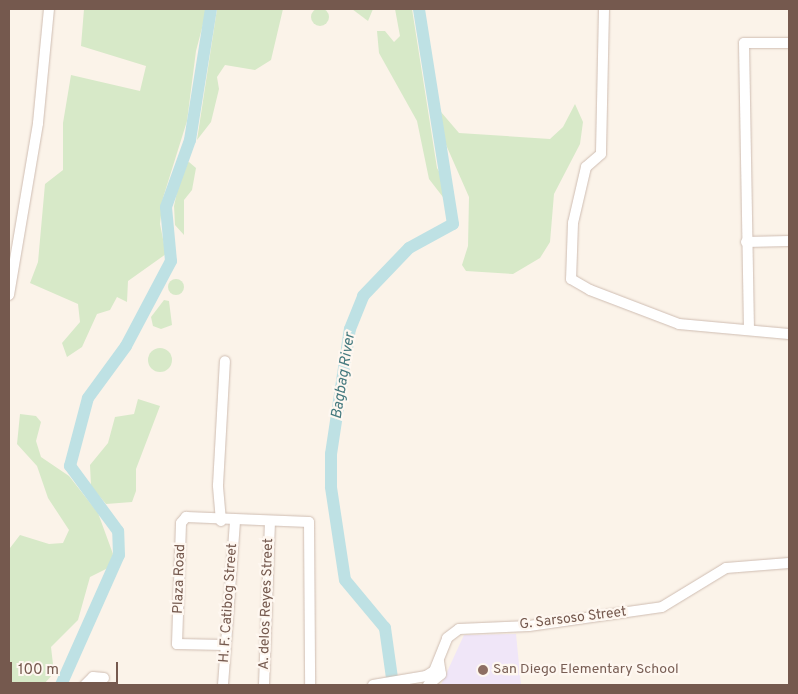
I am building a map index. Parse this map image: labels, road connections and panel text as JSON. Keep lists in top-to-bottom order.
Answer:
{
  "streets": {
    "street": [
      "Plaza Road",
      "H. F. Catibog Street",
      "A. delos Reyes Street",
      "G. Sarsoso Street"
    ]
  },
  "crossings": [
    ["Plaza Road", "H. F. Catibog Street"],
    ["Plaza Road", "A. delos Reyes Street"]
  ],
  "water": ["Bagbag River"],
  "places": ["San Diego Elementary School"],
  "scale_bar": "100 m"
}
